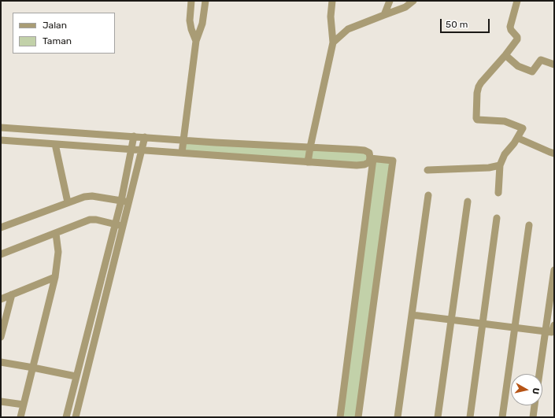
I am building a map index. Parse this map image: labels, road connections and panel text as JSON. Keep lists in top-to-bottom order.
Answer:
{
  "legend": ["Jalan", "Taman"],
  "scale_bar": "50 m",
  "north": "right"
}
